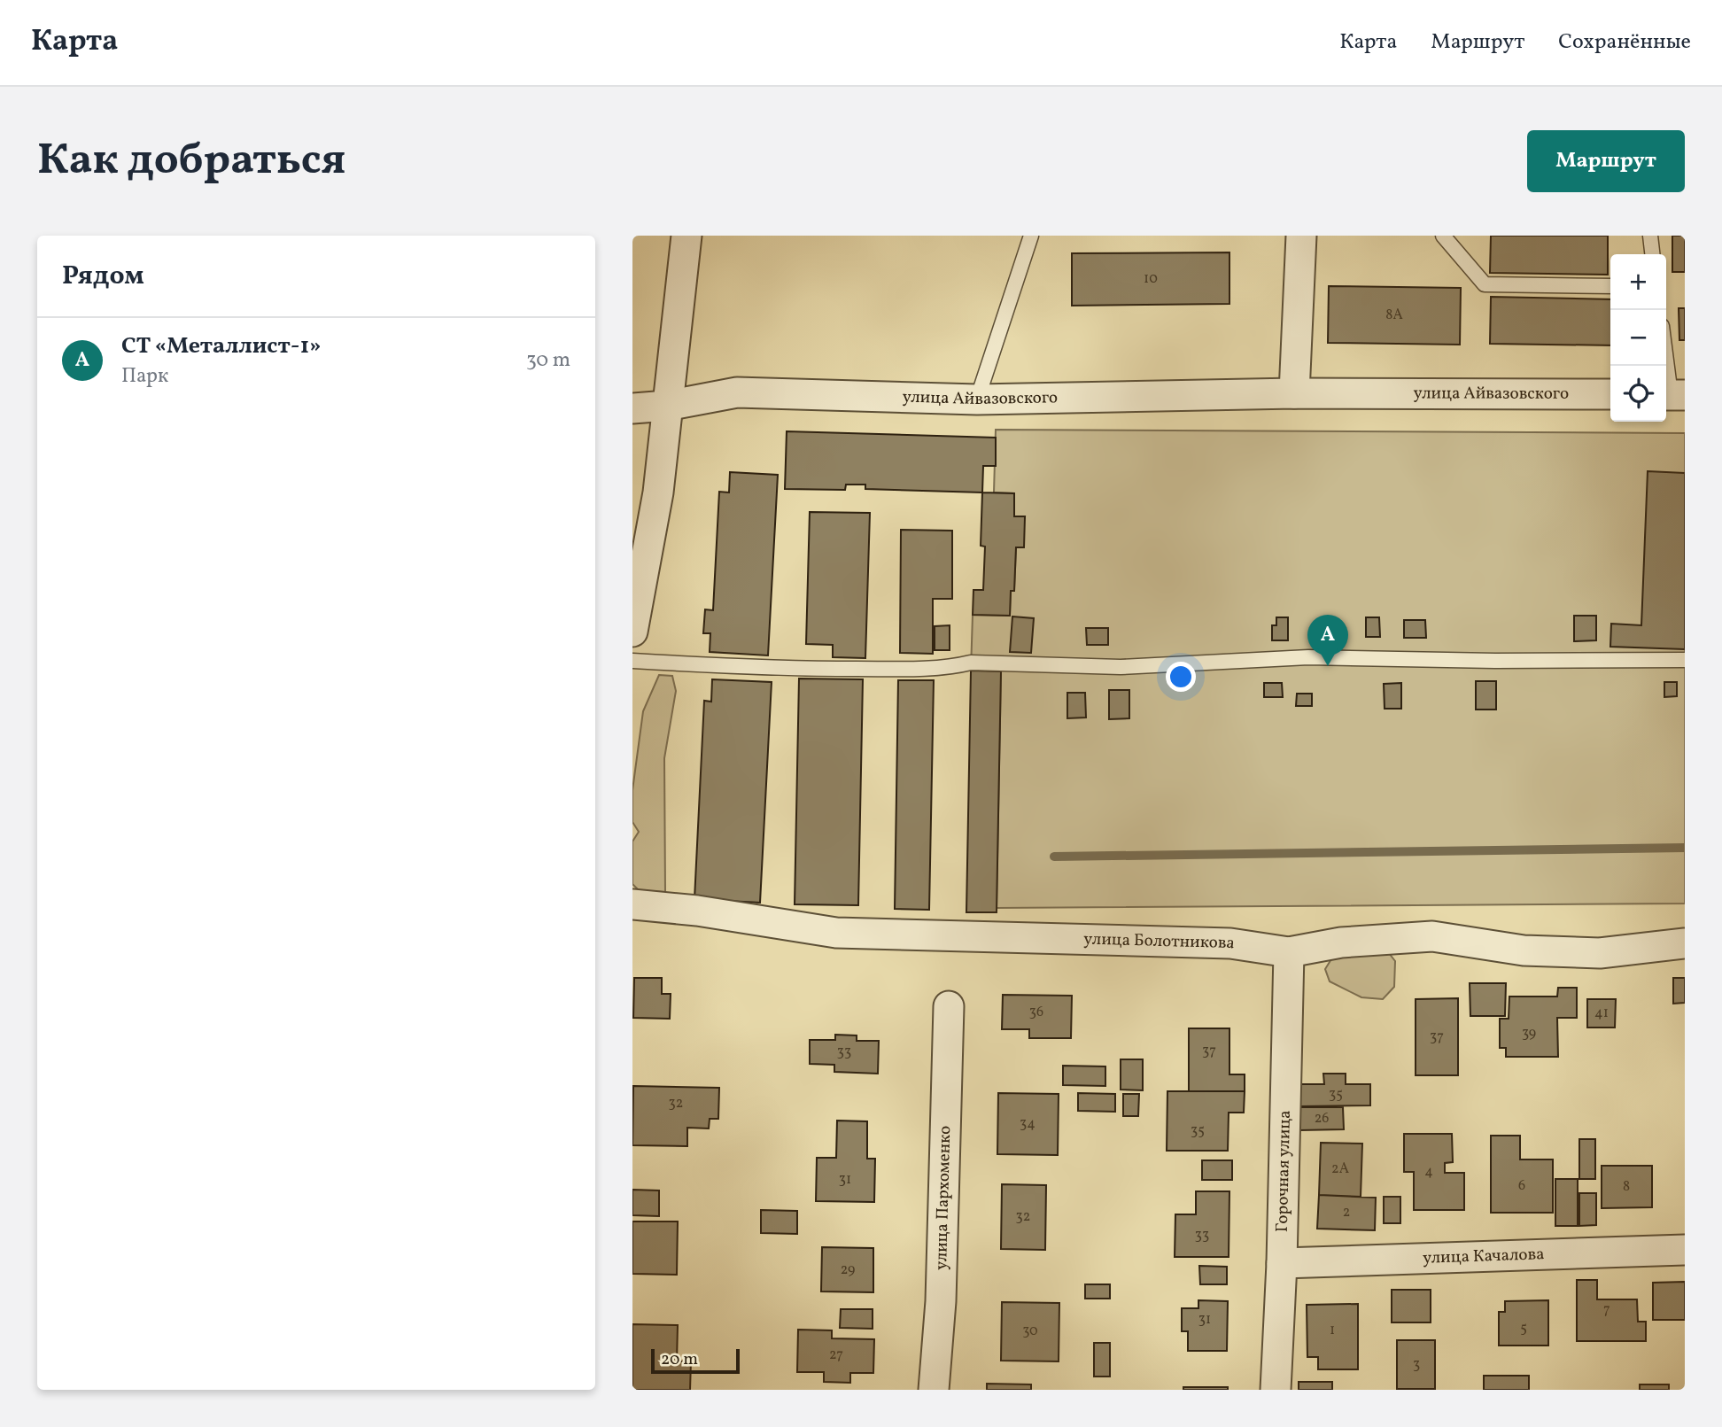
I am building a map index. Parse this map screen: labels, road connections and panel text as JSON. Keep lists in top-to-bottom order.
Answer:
{
  "streets": {
    "street": [
      "улица Айвазовского",
      "улица Болотникова",
      "Горочная улица",
      "улица Пархоменко",
      "улица Качалова"
    ]
  },
  "crossings": [
    ["улица Болотникова", "Горочная улица"],
    ["Горочная улица", "улица Качалова"]
  ],
  "house_numbers": [
    "10",
    "8А",
    "36",
    "41",
    "39",
    "37",
    "37",
    "33",
    "35",
    "32",
    "26",
    "34",
    "35",
    "2А",
    "4",
    "31",
    "6",
    "8",
    "2",
    "32",
    "33",
    "29",
    "7",
    "31",
    "5",
    "1",
    "30",
    "27",
    "3"
  ],
  "scale_bar": "20 m",
  "page": {
    "header": "Карта",
    "nav": ["Карта", "Маршрут", "Сохранённые"],
    "buttons": "Маршрут",
    "title": "Как добраться",
    "heading": "Рядом",
    "map_buttons": ["+", "−"],
    "list": [
      {
        "mark": "A",
        "name": "СТ «Металлист-1»",
        "note": "Парк",
        "value": "30 m"
      }
    ],
    "pins": "A",
    "scale": "20 m"
  }
}
